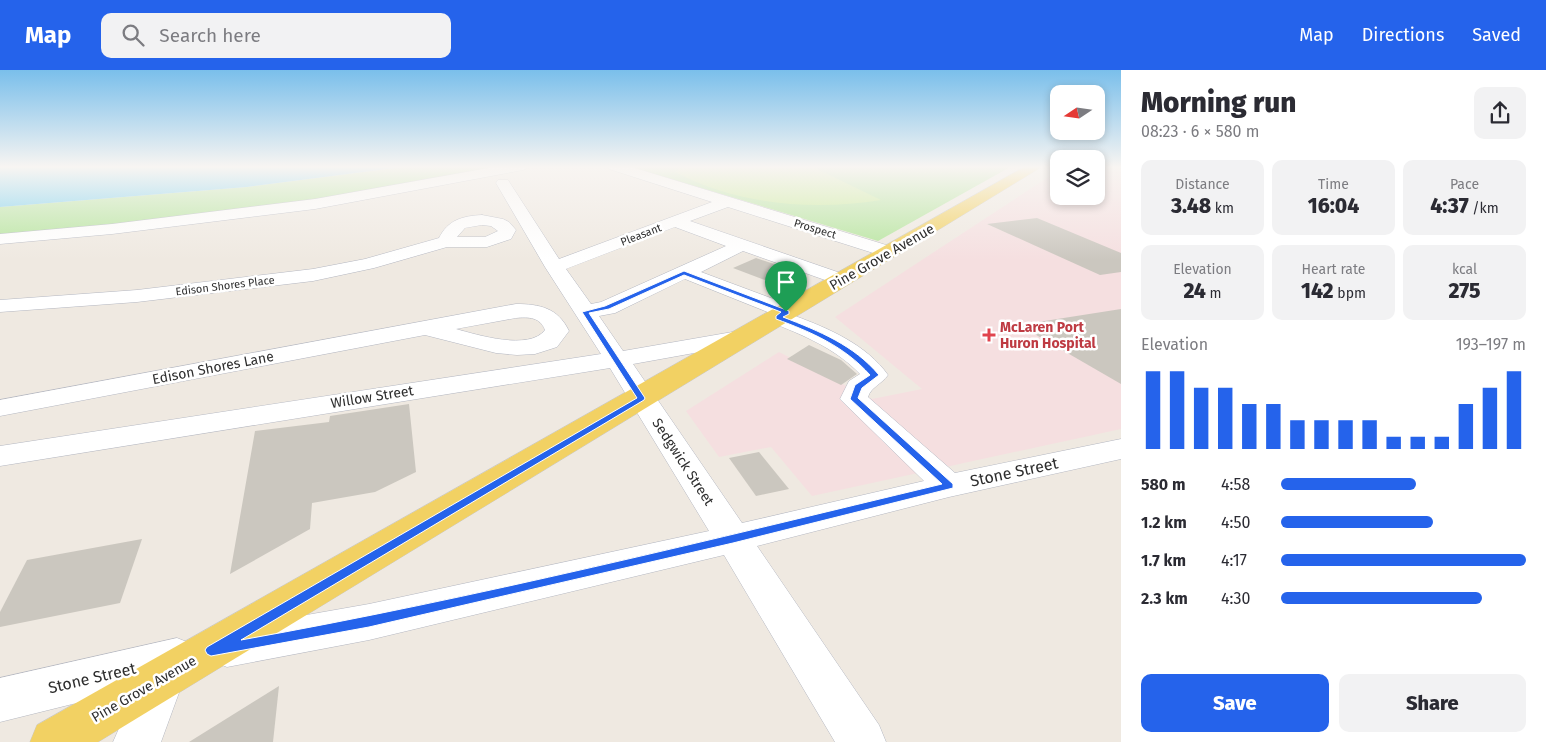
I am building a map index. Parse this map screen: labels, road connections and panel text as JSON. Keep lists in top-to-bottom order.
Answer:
{
  "streets": {
    "main road": ["Pine Grove Avenue"],
    "street": [
      "Prospect",
      "Pleasant",
      "Edison Shores Place",
      "Edison Shores Lane",
      "Willow Street",
      "Sedgwick Street",
      "Stone Street"
    ]
  },
  "crossings": [
    ["Prospect", "Pleasant"],
    ["Prospect", "Pine Grove Avenue"],
    ["Pleasant", "Sedgwick Street"],
    ["Pine Grove Avenue", "Willow Street"],
    ["Pine Grove Avenue", "Sedgwick Street"],
    ["Pine Grove Avenue", "Stone Street"],
    ["Willow Street", "Sedgwick Street"],
    ["Sedgwick Street", "Stone Street"]
  ],
  "places": {
    "health": ["McLaren Port Huron Hospital"]
  },
  "north": "left",
  "page": {
    "header": "Map",
    "search": "Search here",
    "nav": ["Map", "Directions", "Saved"],
    "heading": ["Morning run", "08:23 · 6 × 580 m"],
    "stats": [
      ["Distance", "3.48 km"],
      ["Time", "16:04"],
      ["Pace", "4:37 /km"],
      ["Elevation", "24 m"],
      ["Heart rate", "142 bpm"],
      ["kcal", "275"]
    ],
    "chart": ["Elevation", "193–197 m"],
    "list": [
      {
        "name": "580 m",
        "note": "4:58"
      },
      {
        "name": "1.2 km",
        "note": "4:50"
      },
      {
        "name": "1.7 km",
        "note": "4:17"
      },
      {
        "name": "2.3 km",
        "note": "4:30"
      }
    ],
    "buttons": ["Save", "Share"]
  }
}
